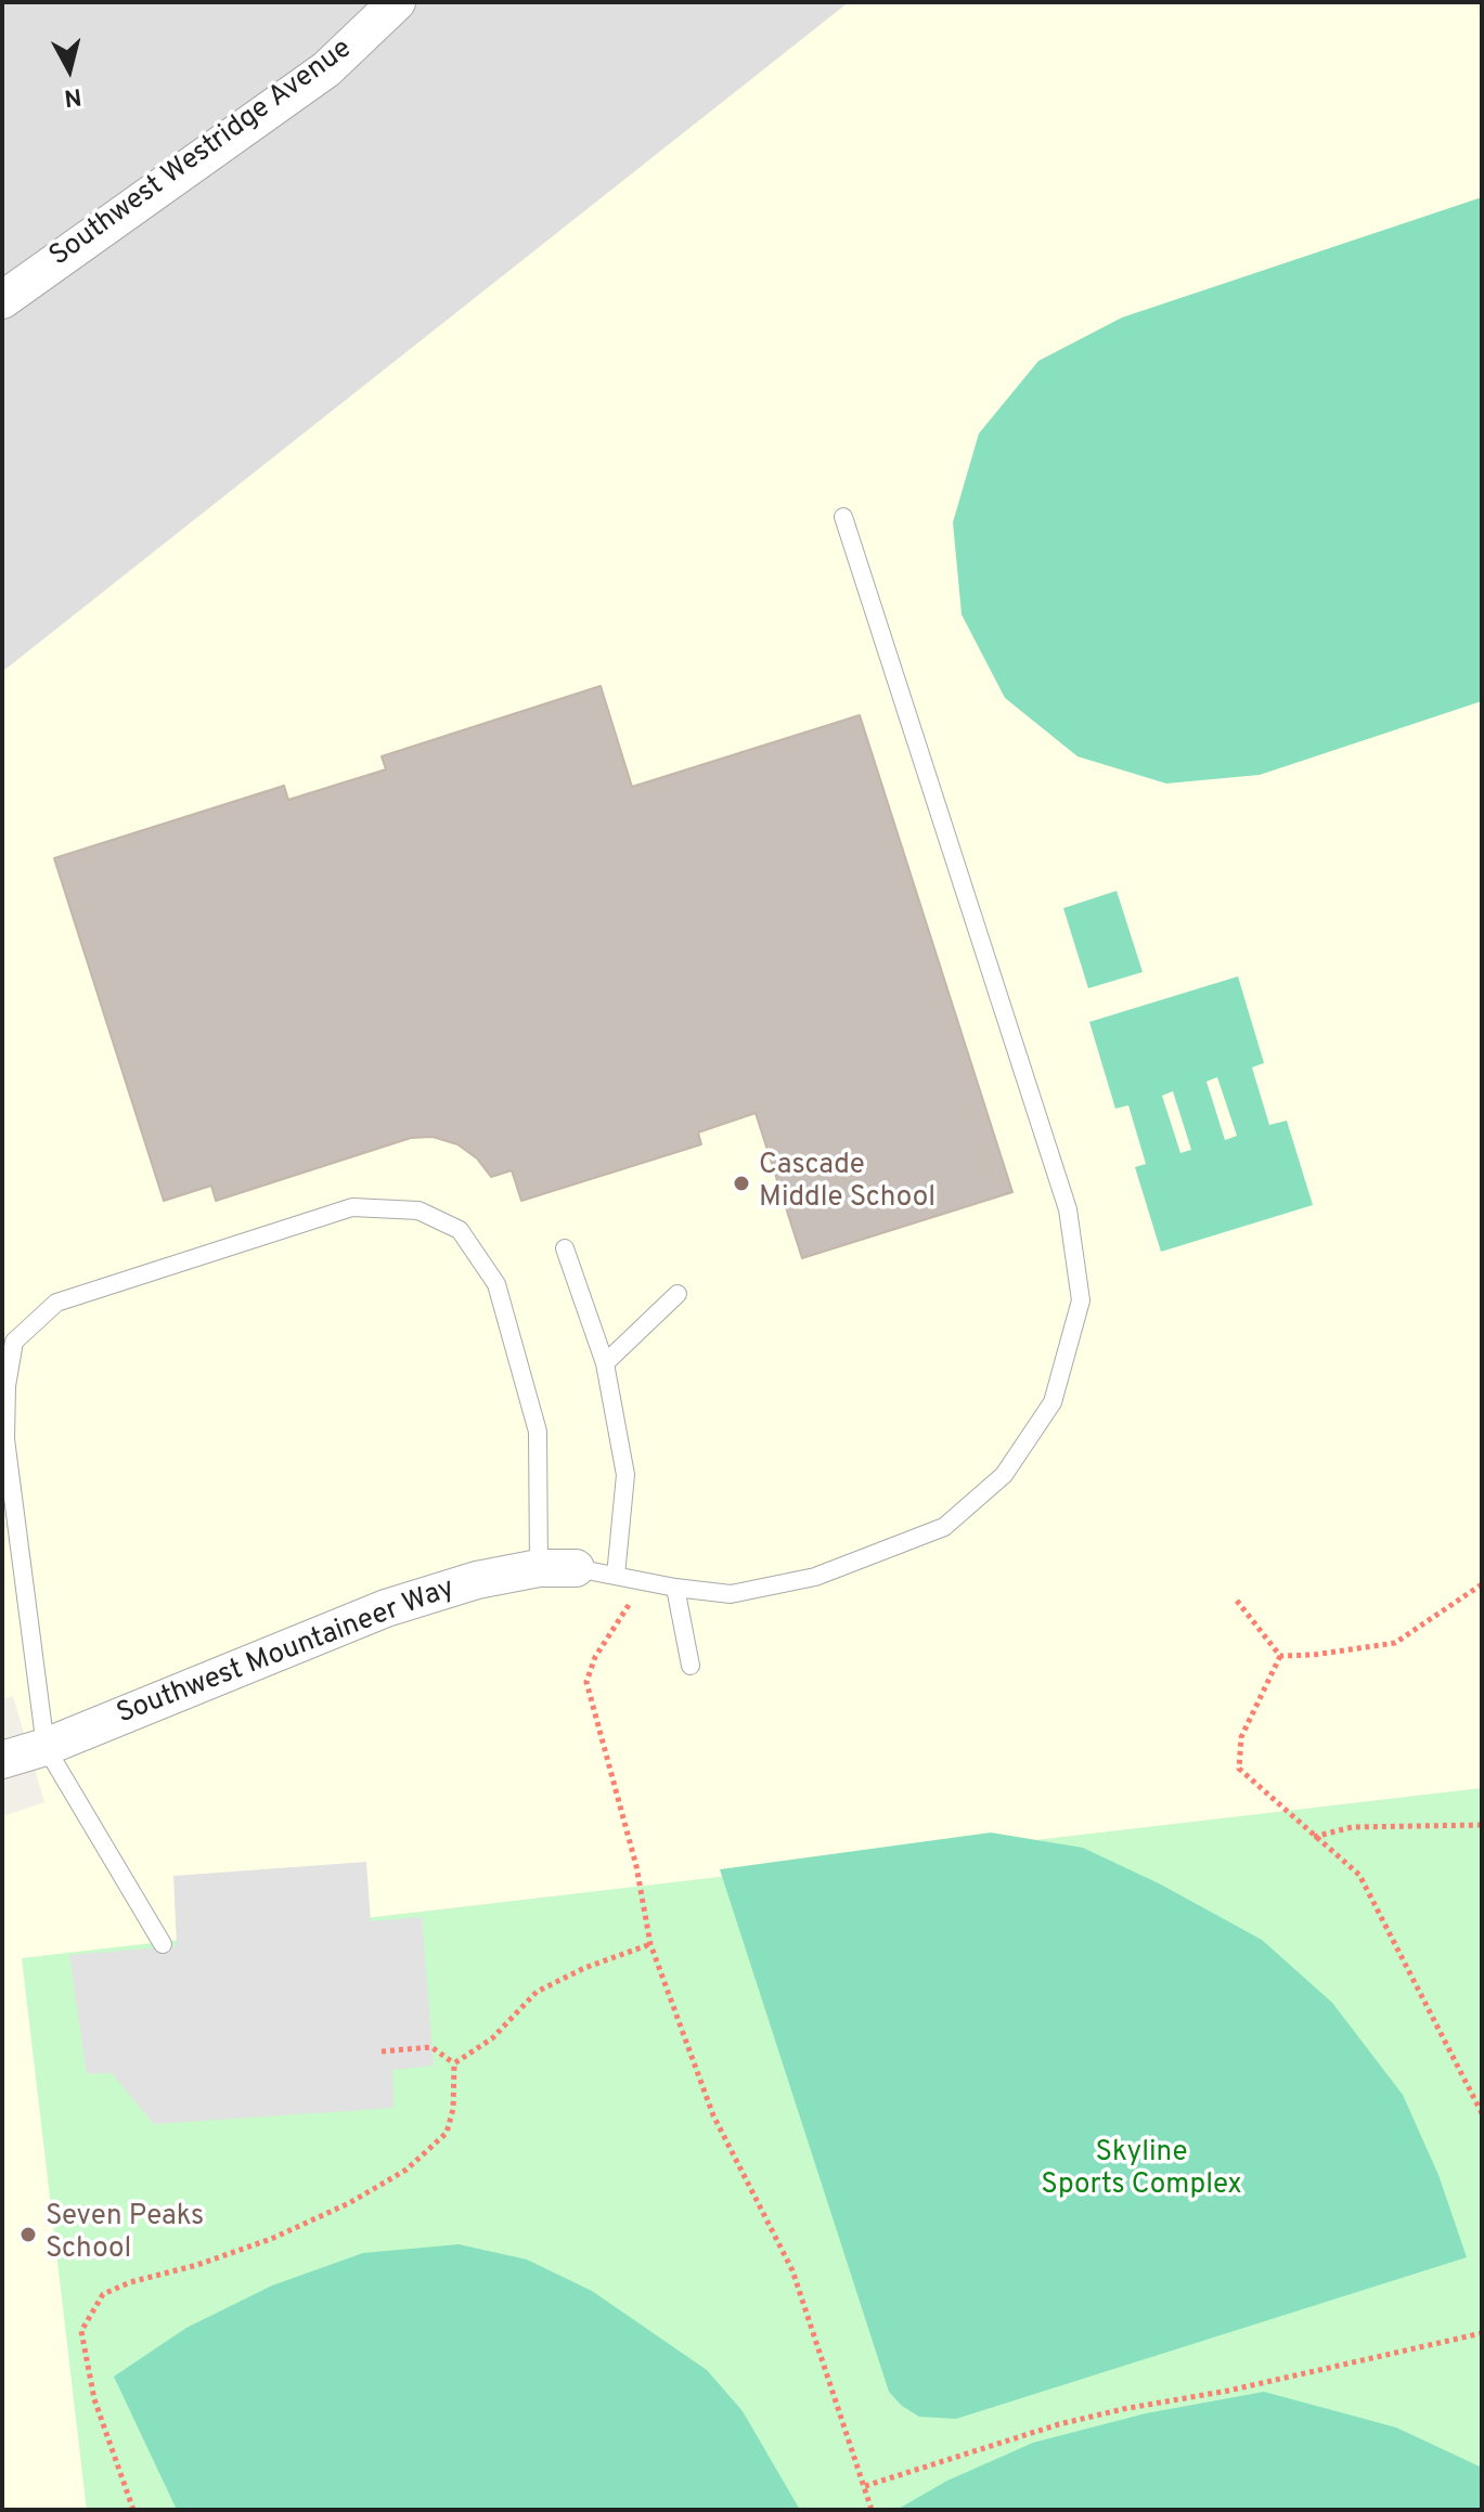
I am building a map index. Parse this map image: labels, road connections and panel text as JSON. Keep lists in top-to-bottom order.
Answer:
{
  "streets": {
    "street": ["Southwest Westridge Avenue", "Southwest Mountaineer Way"]
  },
  "parks": ["Skyline Sports Complex"],
  "places": ["Cascade Middle School", "Seven Peaks School"],
  "north": "bottom"
}
